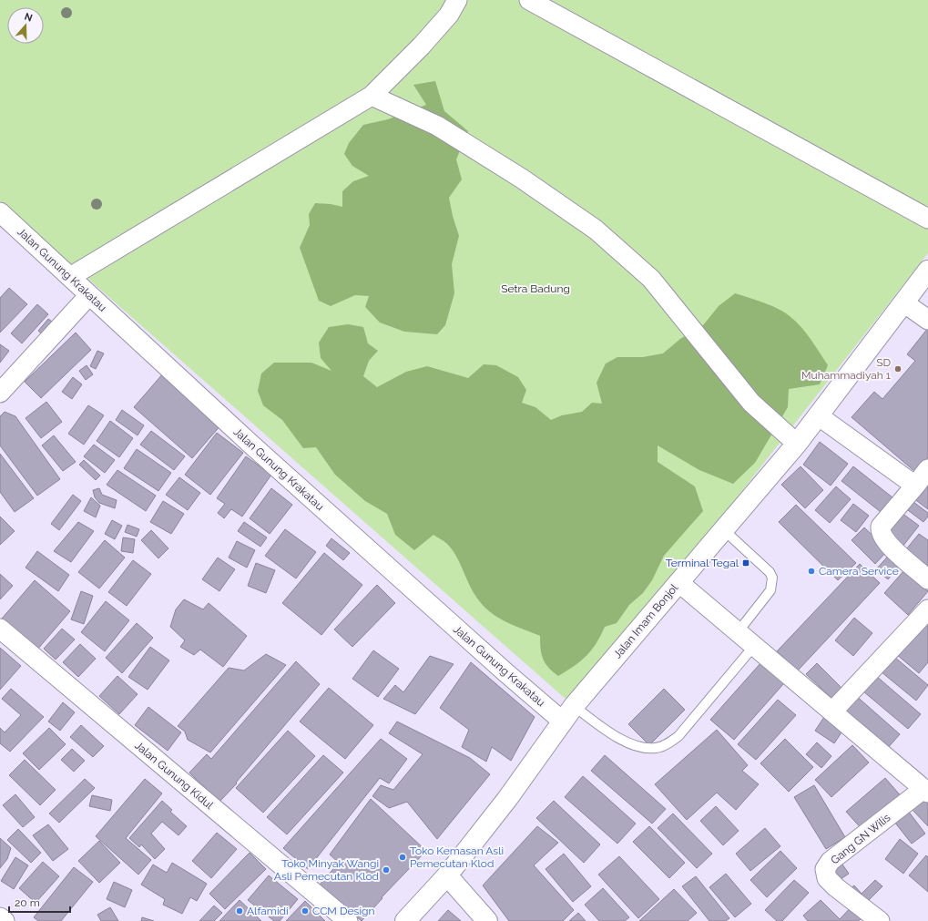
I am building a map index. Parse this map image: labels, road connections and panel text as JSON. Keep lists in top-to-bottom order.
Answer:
{
  "streets": {
    "main road": ["Jalan Imam Bonjol"],
    "street": ["Jalan Gunung Krakatau", "Jalan Gunung Kidul", "Gang GN Wilis"]
  },
  "crossings": [
    ["Jalan Gunung Krakatau", "Jalan Imam Bonjol"]
  ],
  "parks": ["Setra Badung"],
  "places": {
    "other": [
      "SD Muhammadiyah 1",
      "Camera Service",
      "Toko Kemasan Asli Pemecutan Klod",
      "Toko Minyak Wangi Asli Pemecutan Klod",
      "Alfamidi",
      "CCM Design"
    ],
    "transit": ["Terminal Tegal"]
  },
  "scale_bar": "20 m",
  "north": "top"
}
